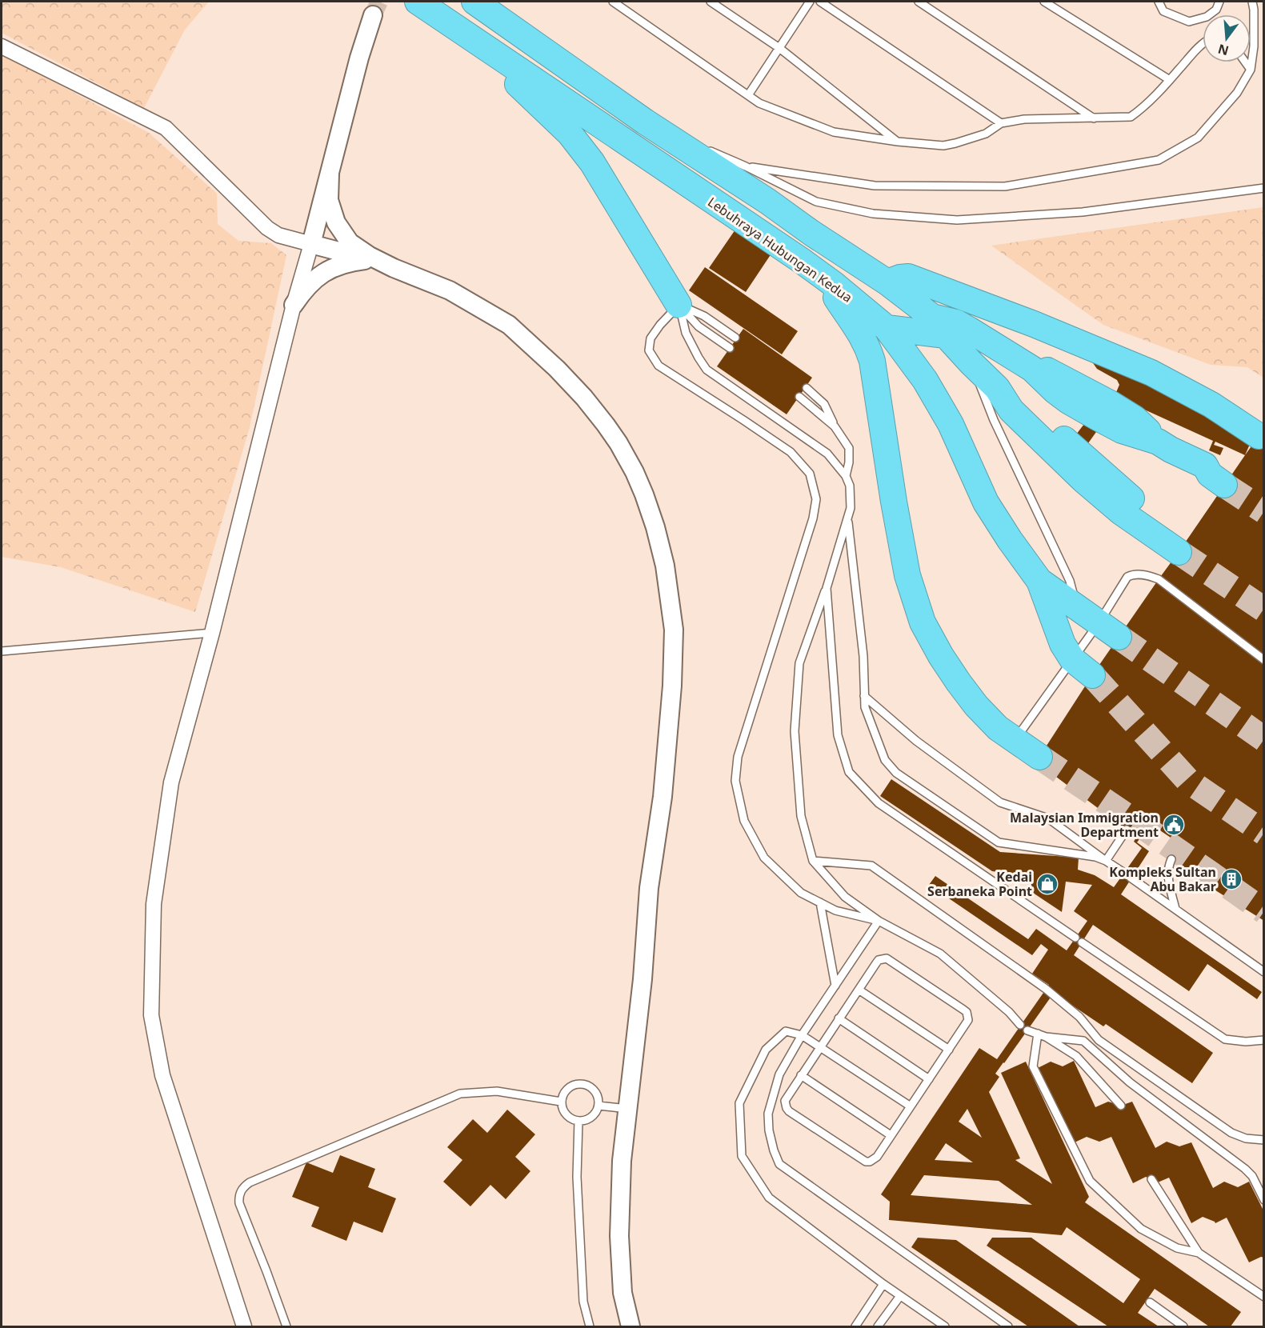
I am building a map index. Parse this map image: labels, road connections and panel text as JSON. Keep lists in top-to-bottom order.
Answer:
{
  "streets": {
    "highway": ["Lebuhraya Hubungan Kedua"]
  },
  "places": {
    "public building": ["Malaysian Immigration Department"],
    "building": ["Kompleks Sultan Abu Bakar"],
    "shop": ["Kedai Serbaneka Point"]
  },
  "north": "bottom"
}
